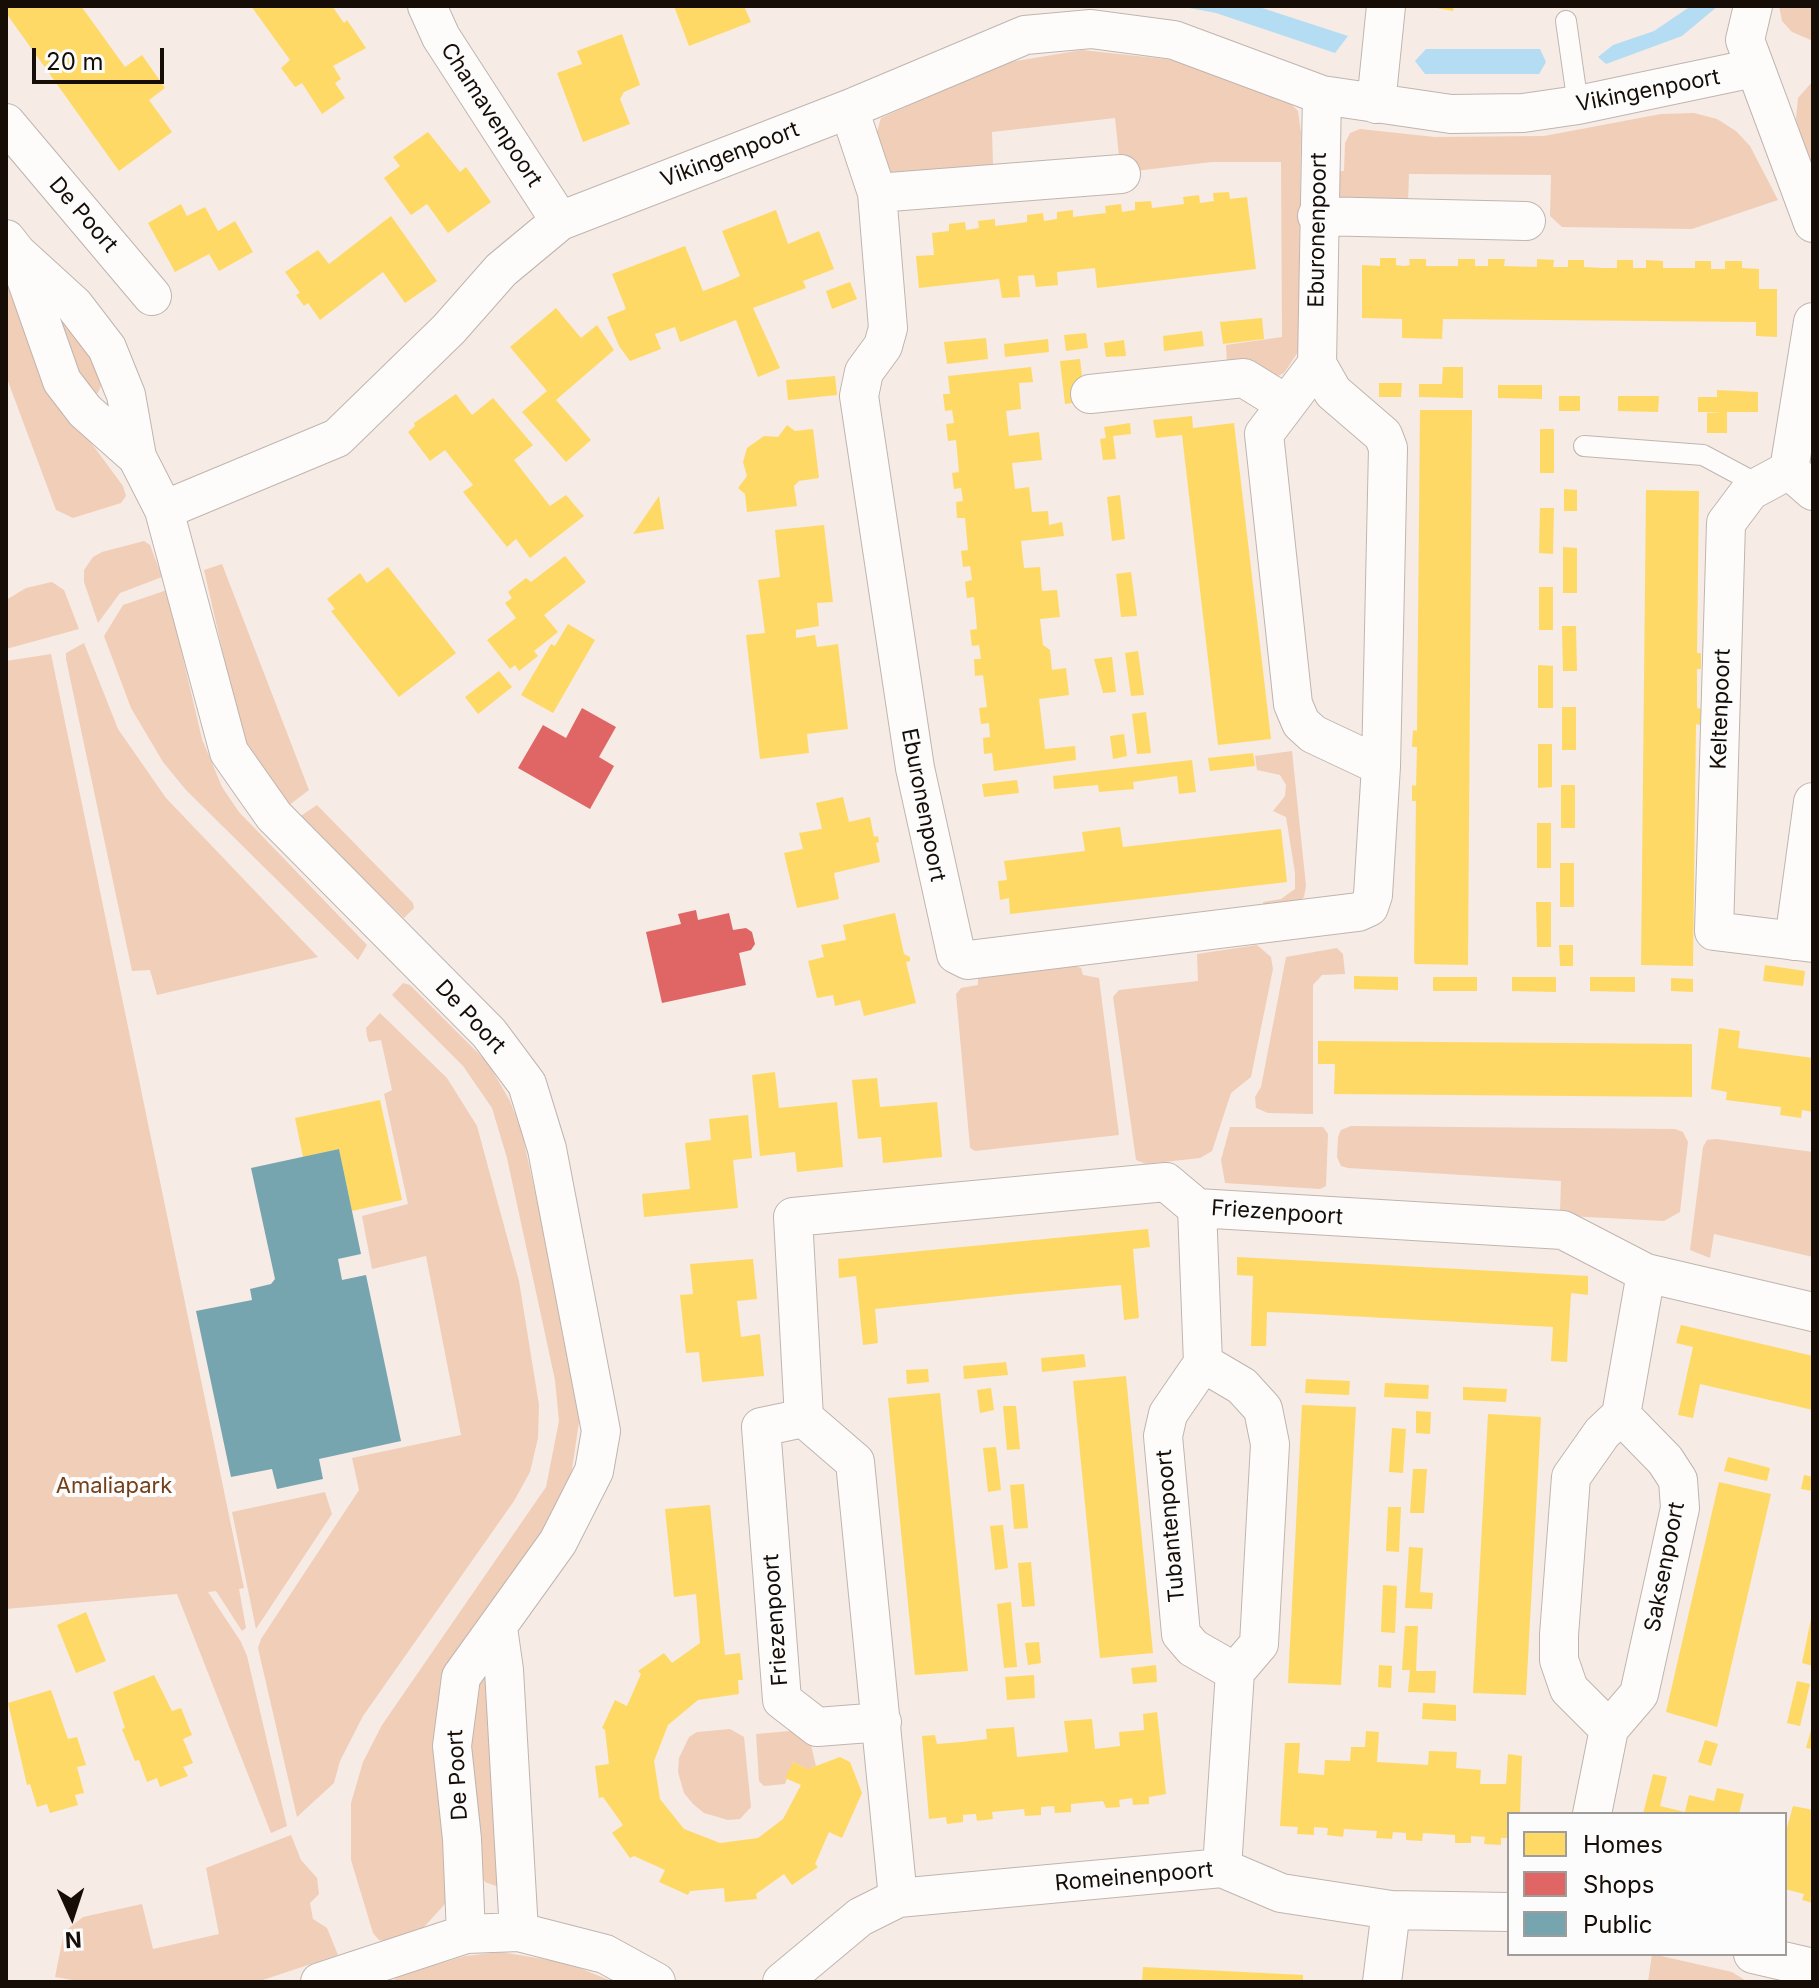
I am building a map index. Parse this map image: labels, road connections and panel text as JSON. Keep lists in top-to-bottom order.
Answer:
{
  "streets": {
    "street": [
      "Vikingenpoort",
      "Chamavenpoort",
      "De Poort",
      "Eburonenpoort",
      "Keltenpoort",
      "Friezenpoort",
      "Tubantenpoort",
      "Saksenpoort",
      "Romeinenpoort"
    ]
  },
  "crossings": [
    ["Vikingenpoort", "Chamavenpoort"],
    ["Vikingenpoort", "De Poort"],
    ["Vikingenpoort", "Eburonenpoort"]
  ],
  "parks": ["Amaliapark"],
  "legend": ["Homes", "Shops", "Public"],
  "scale_bar": "20 m",
  "north": "bottom"
}
